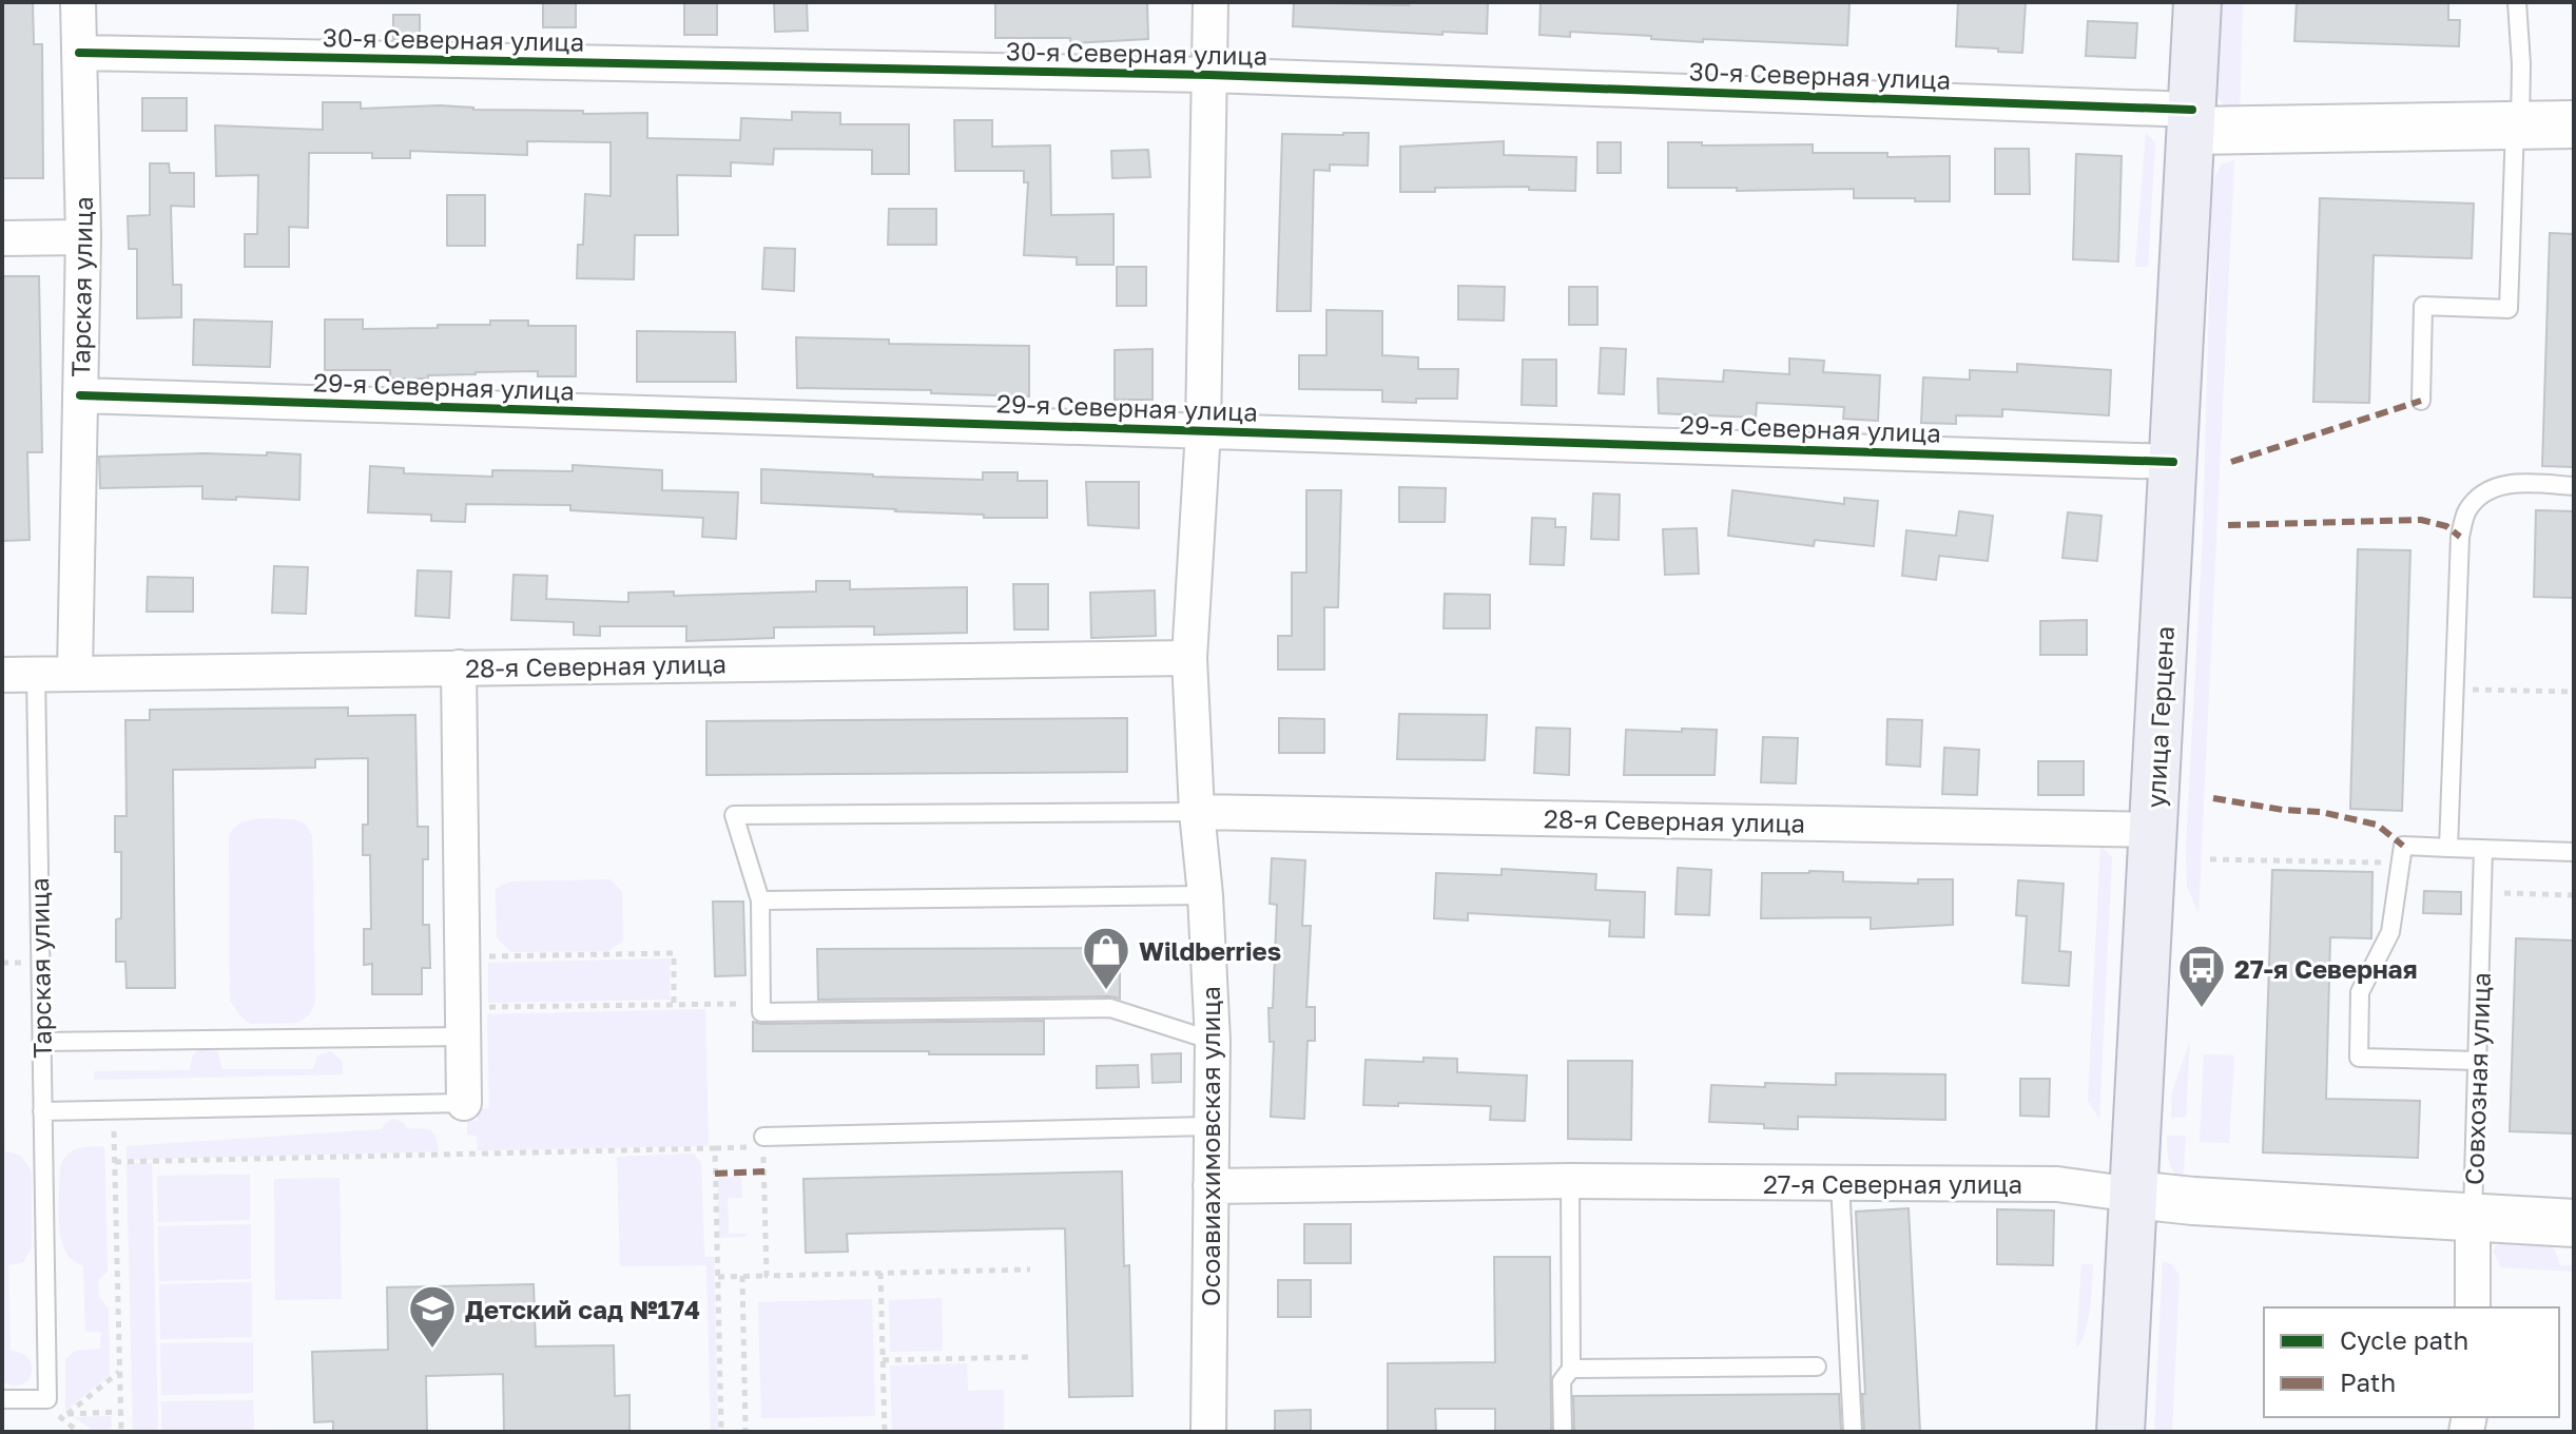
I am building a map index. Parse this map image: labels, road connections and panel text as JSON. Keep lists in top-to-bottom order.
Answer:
{
  "streets": {
    "main road": ["улица Герцена"],
    "street": [
      "30-я Северная улица",
      "Тарская улица",
      "29-я Северная улица",
      "28-я Северная улица",
      "Совхозная улица",
      "Осоавиахимовская улица",
      "27-я Северная улица"
    ]
  },
  "crossings": [
    ["30-я Северная улица", "Тарская улица"],
    ["30-я Северная улица", "улица Герцена"],
    ["30-я Северная улица", "Осоавиахимовская улица"],
    ["Тарская улица", "29-я Северная улица"],
    ["Тарская улица", "28-я Северная улица"],
    ["29-я Северная улица", "улица Герцена"],
    ["29-я Северная улица", "Осоавиахимовская улица"],
    ["28-я Северная улица", "улица Герцена"],
    ["28-я Северная улица", "Осоавиахимовская улица"],
    ["улица Герцена", "27-я Северная улица"],
    ["Совхозная улица", "27-я Северная улица"],
    ["Осоавиахимовская улица", "27-я Северная улица"]
  ],
  "places": {
    "shop": ["Wildberries"],
    "bus stop": ["27-я Северная"],
    "school or university": ["Детский сад №174"]
  },
  "legend": ["Cycle path", "Path"]
}
